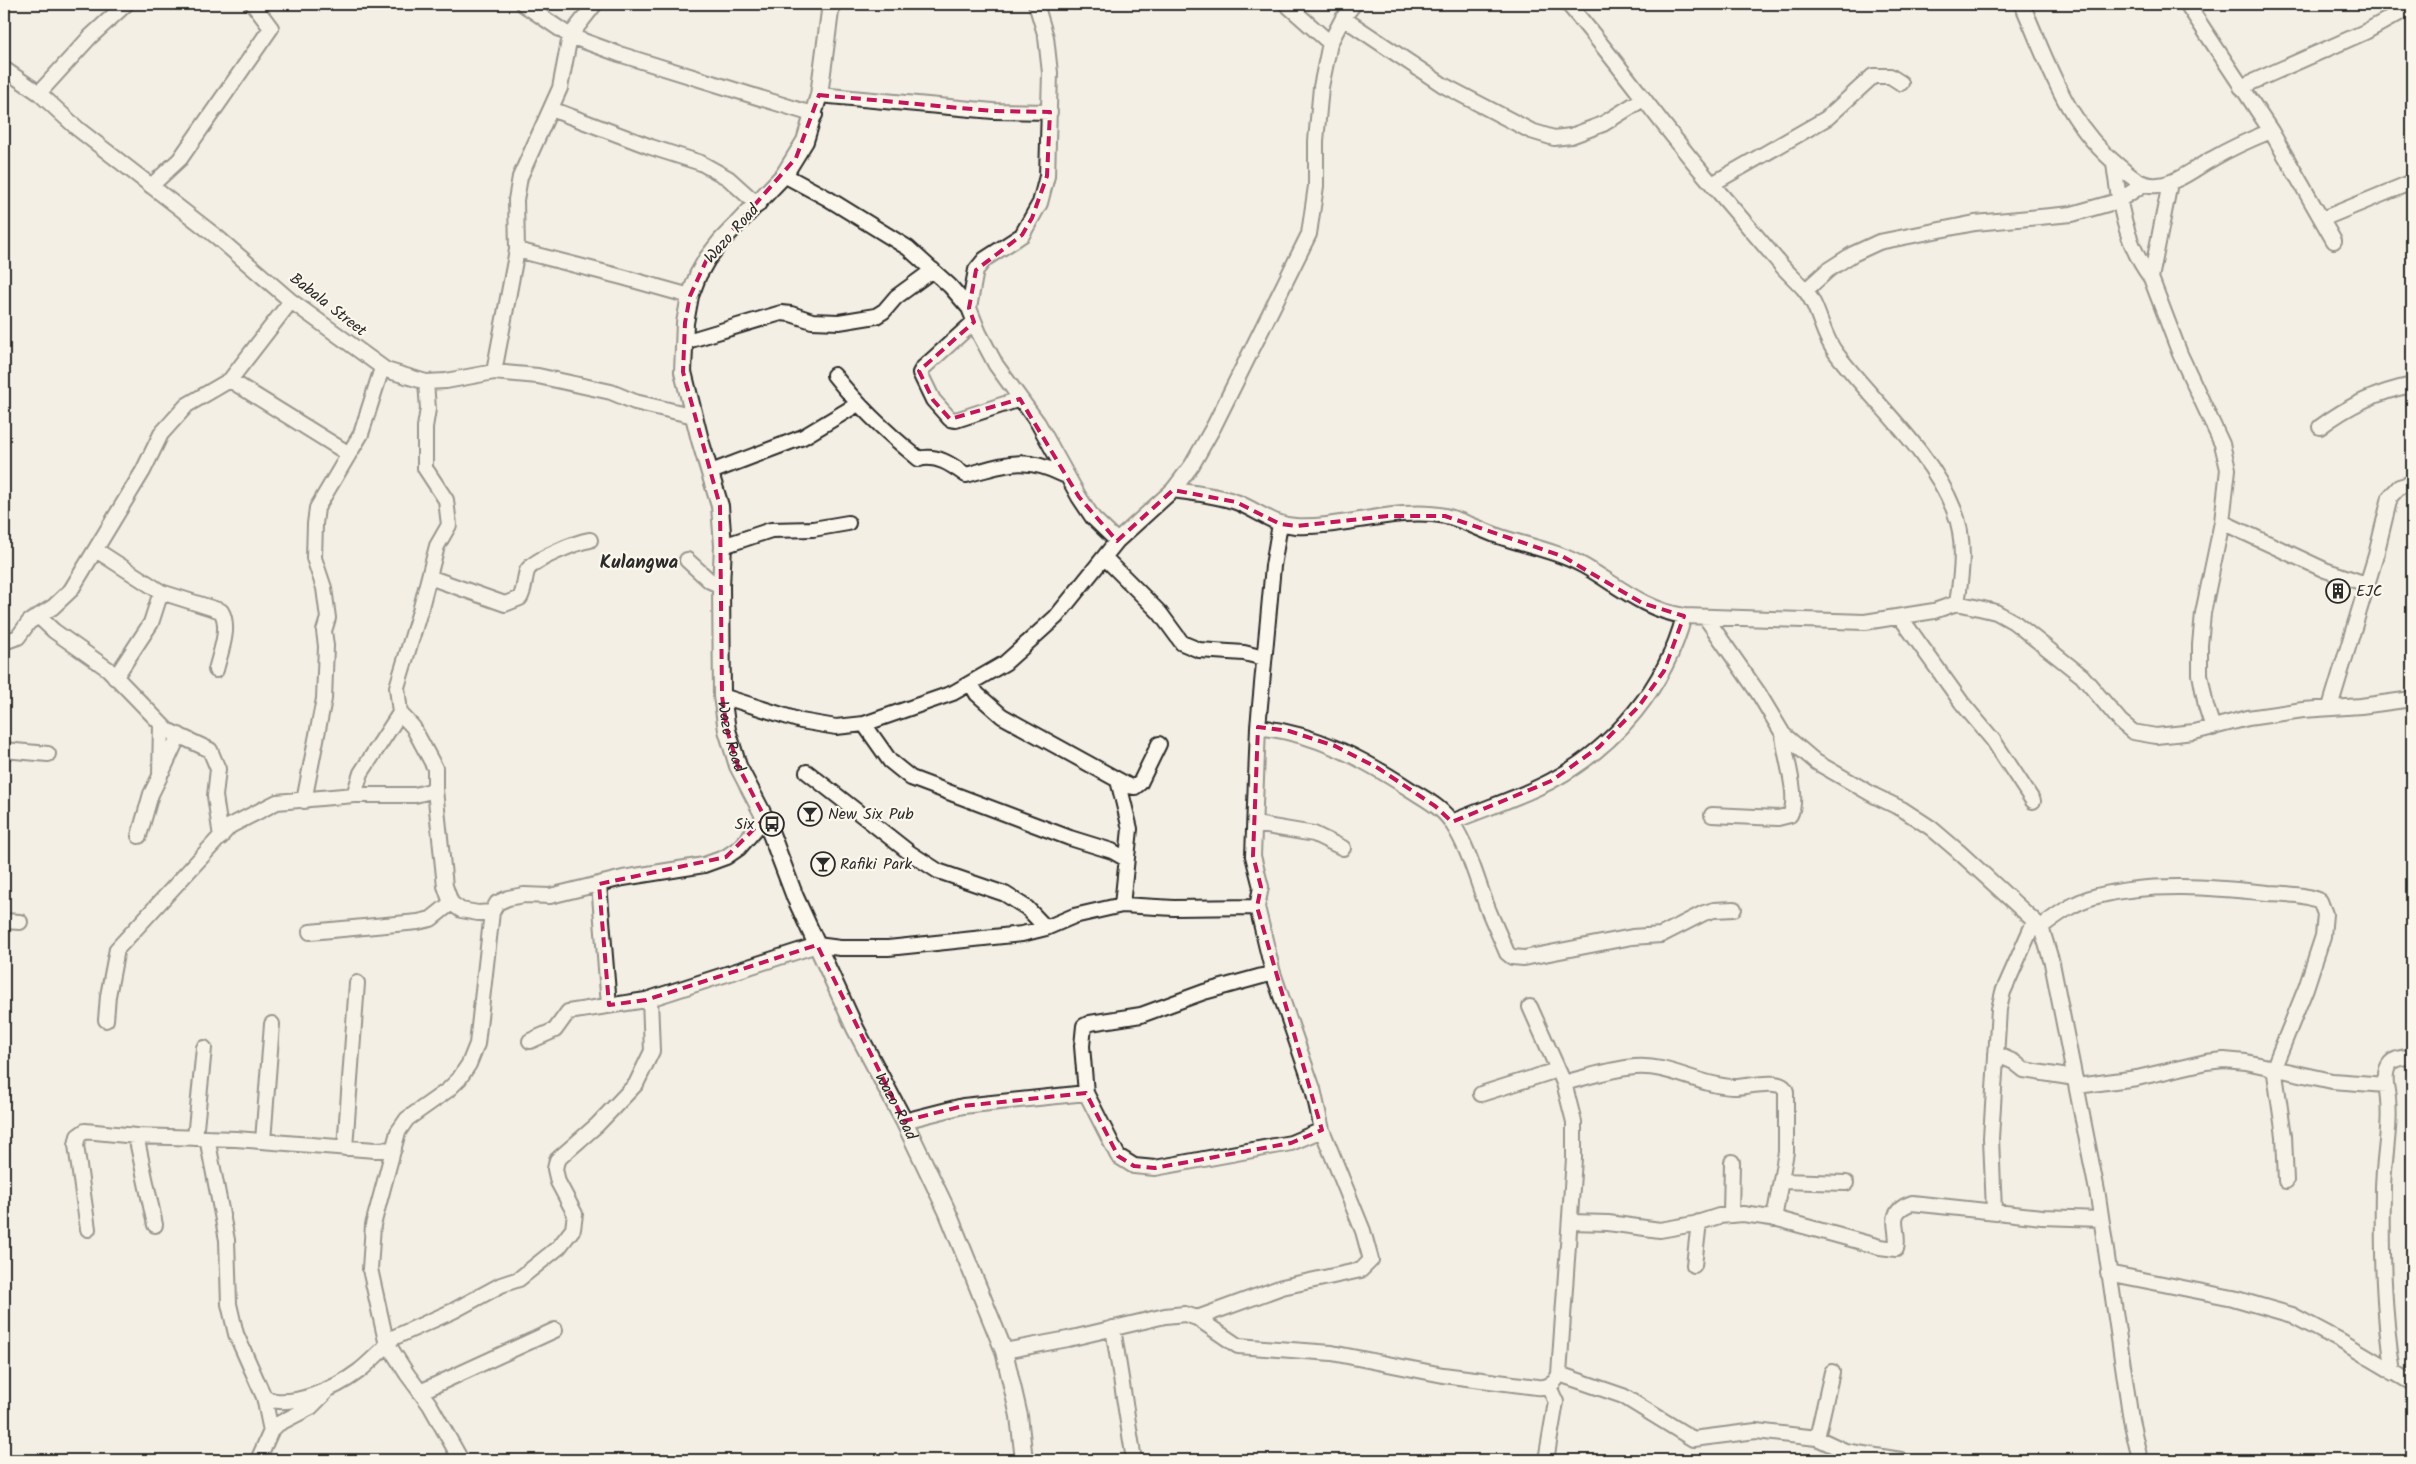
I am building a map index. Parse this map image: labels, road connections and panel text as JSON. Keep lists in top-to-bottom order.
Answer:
{
  "streets": {
    "main road": ["Wazo Road"],
    "street": ["Babala Street"]
  },
  "crossings": [
    ["Wazo Road", "Babala Street"]
  ],
  "districts": ["Kulangwa"],
  "places": {
    "building": ["EJC"],
    "bar": ["New Six Pub", "Rafiki Park"],
    "bus stop": ["Six"]
  }
}
